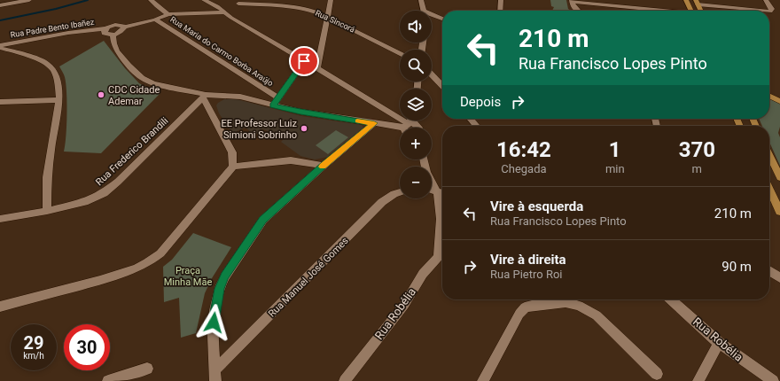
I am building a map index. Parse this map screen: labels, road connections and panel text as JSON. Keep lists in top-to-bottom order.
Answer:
{
  "streets": {
    "street": [
      "Rua Sincorá",
      "Rua Padre Bento Ibañez",
      "Rua Maria do Carmo Borba Araújo",
      "Rua Frederico Brandili",
      "Rua Manuel José Gomes",
      "Rua Robélia"
    ]
  },
  "parks": ["Praça Minha Mãe"],
  "places": ["CDC Cidade Ademar", "EE Professor Luiz Simioni Sobrinho"],
  "page": {
    "map_buttons": ["+", "−"],
    "turn": ["210 m", "Rua Francisco Lopes Pinto"],
    "then": "Depois",
    "eta": [
      "16:42",
      "Chegada",
      "1",
      "min",
      "370",
      "m"
    ],
    "list": [
      {
        "name": "Vire à esquerda",
        "note": "Rua Francisco Lopes Pinto",
        "value": "210 m"
      },
      {
        "name": "Vire à direita",
        "note": "Rua Pietro Roi",
        "value": "90 m"
      }
    ],
    "speed": "29 km/h",
    "limit": "30"
  }
}
